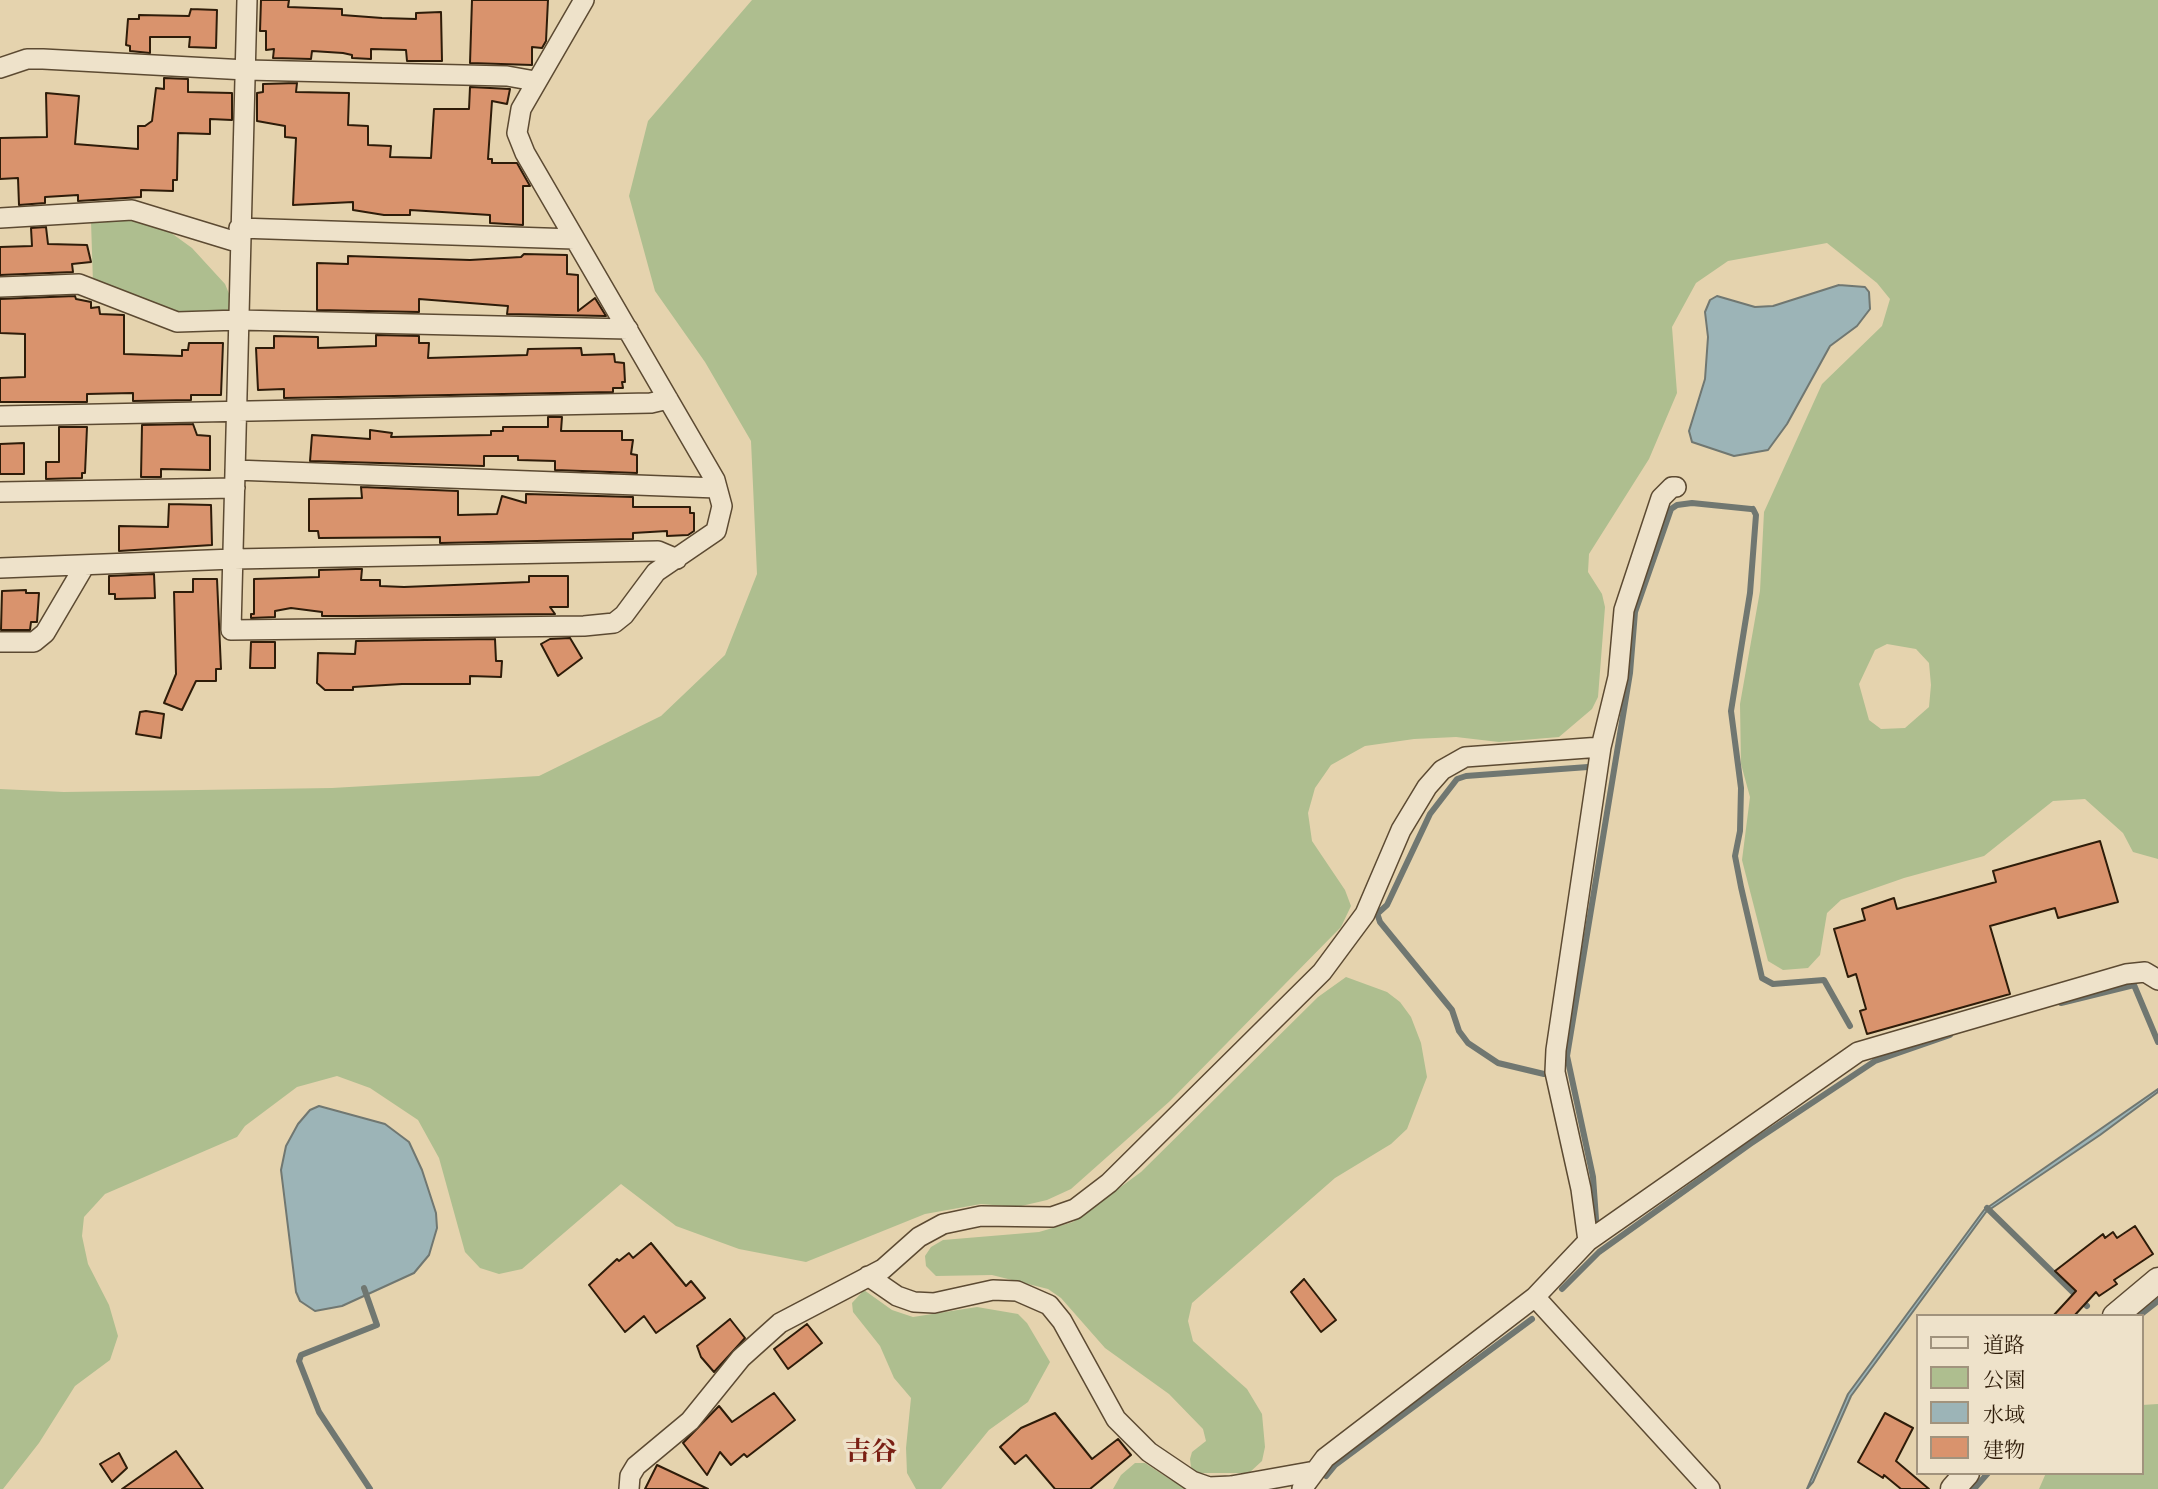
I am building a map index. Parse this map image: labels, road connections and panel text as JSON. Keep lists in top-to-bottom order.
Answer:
{
  "districts": ["吉谷"],
  "legend": [
    "道路",
    "公園",
    "水域",
    "建物"
  ]
}
